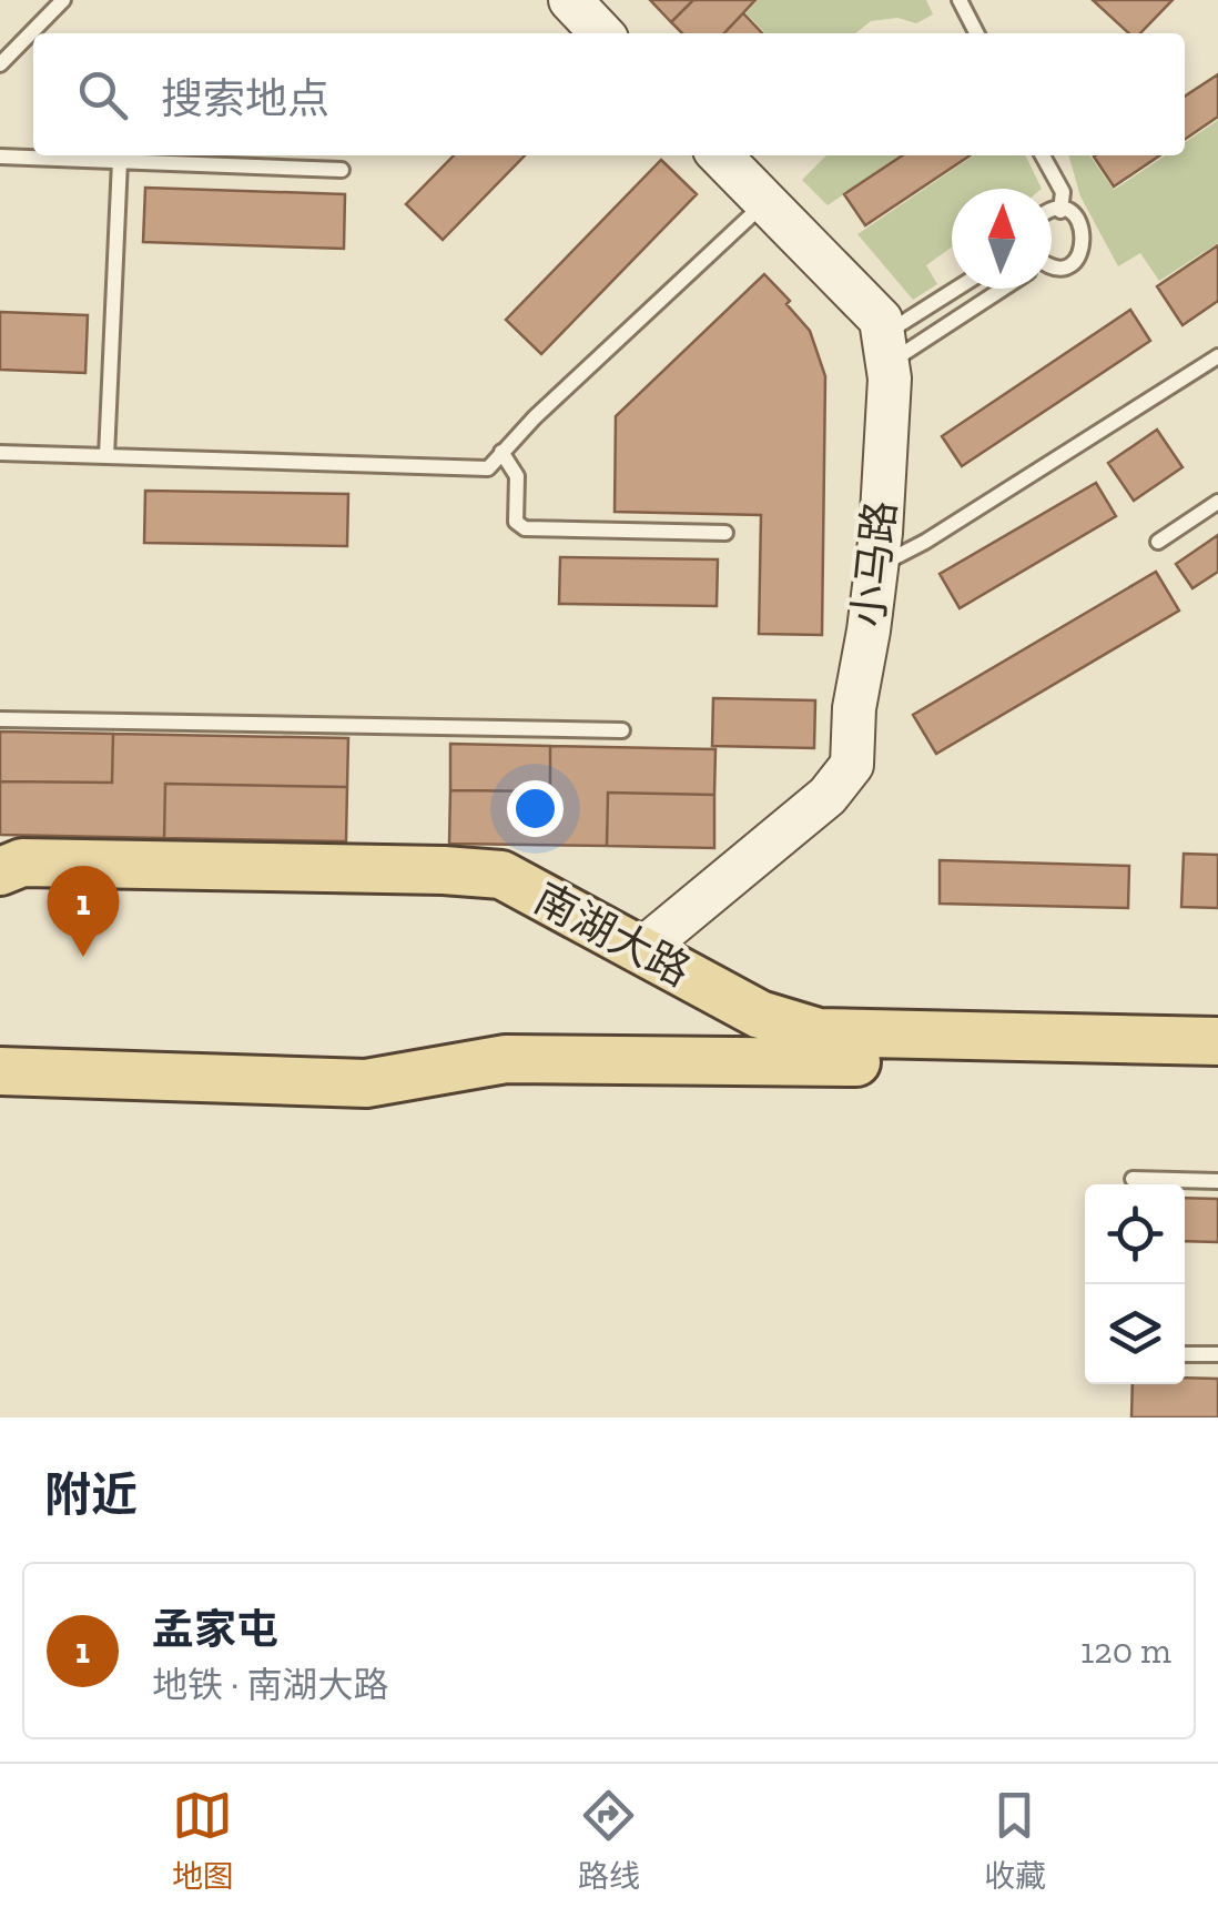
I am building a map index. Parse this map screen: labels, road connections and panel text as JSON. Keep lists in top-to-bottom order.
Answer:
{
  "streets": {
    "main road": ["南湖大路"],
    "street": ["小马路"]
  },
  "crossings": [
    ["小马路", "南湖大路"]
  ],
  "north": "top",
  "page": {
    "search": "搜索地点",
    "pins": "1",
    "heading": "附近",
    "list": [
      {
        "mark": "1",
        "name": "孟家屯",
        "note": "地铁 · 南湖大路",
        "value": "120 m"
      }
    ],
    "nav": ["地图", "路线", "收藏"]
  }
}
